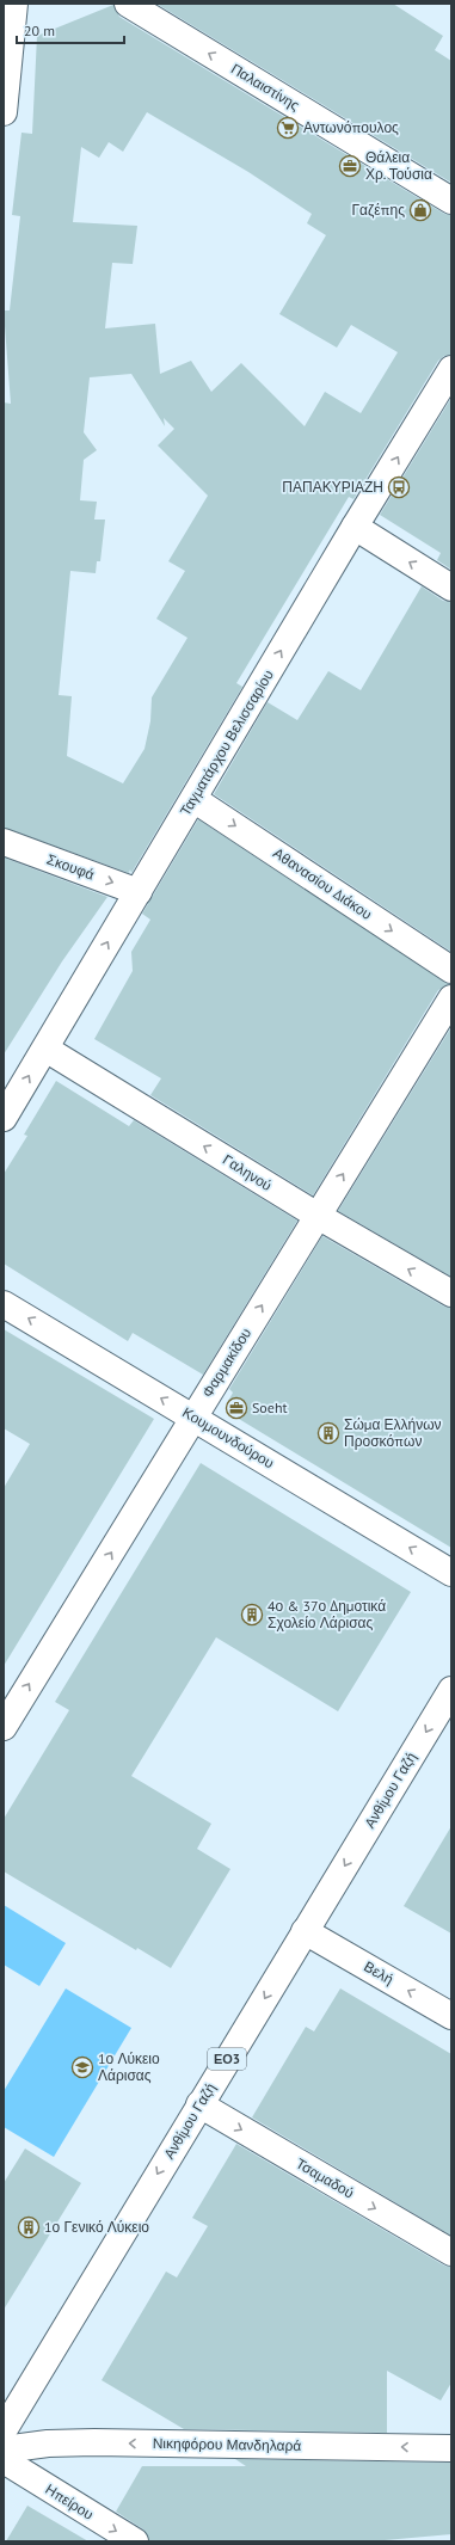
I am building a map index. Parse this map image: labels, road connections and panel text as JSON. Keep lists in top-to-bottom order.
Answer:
{
  "streets": {
    "street": [
      "Παλαιστίνης",
      "Ταγματάρχου Βελισσαρίου",
      "Σκουφά",
      "Αθανασίου Διάκου",
      "Γαληνού",
      "Φαρμακίδου",
      "Κουμουνδούρου",
      "Ανθίμου Γαζή",
      "Βελή",
      "ΕΟ3",
      "Τσαμαδού",
      "Νικηφόρου Μανδηλαρά",
      "Ηπείρου"
    ]
  },
  "crossings": [
    ["Ταγματάρχου Βελισσαρίου", "Σκουφά"],
    ["Ταγματάρχου Βελισσαρίου", "Αθανασίου Διάκου"],
    ["Ταγματάρχου Βελισσαρίου", "Γαληνού"],
    ["Γαληνού", "Φαρμακίδου"],
    ["Φαρμακίδου", "Κουμουνδούρου"],
    ["Ανθίμου Γαζή", "Βελή"],
    ["Ανθίμου Γαζή", "Τσαμαδού"]
  ],
  "one_way": [
    "Παλαιστίνης",
    "Ταγματάρχου Βελισσαρίου",
    "Σκουφά",
    "Αθανασίου Διάκου",
    "Γαληνού",
    "Φαρμακίδου",
    "Κουμουνδούρου",
    "Ανθίμου Γαζή",
    "Βελή",
    "Τσαμαδού",
    "Νικηφόρου Μανδηλαρά",
    "Ηπείρου"
  ],
  "places": {
    "supermarket": ["Αντωνόπουλος"],
    "office": ["Θάλεια Χρ. Τούσια", "Soeht"],
    "shop": ["Γαζέπης"],
    "bus stop": ["ΠΑΠΑΚΥΡΙΑΖΗ"],
    "building": ["Σώμα Ελλήνων Προσκόπων", "4ο & 37ο Δημοτικά Σχολείο Λάρισας", "1ο Γενικό Λύκειο"],
    "school or university": ["1ο Λύκειο Λάρισας"]
  },
  "scale_bar": "20 m"
}
